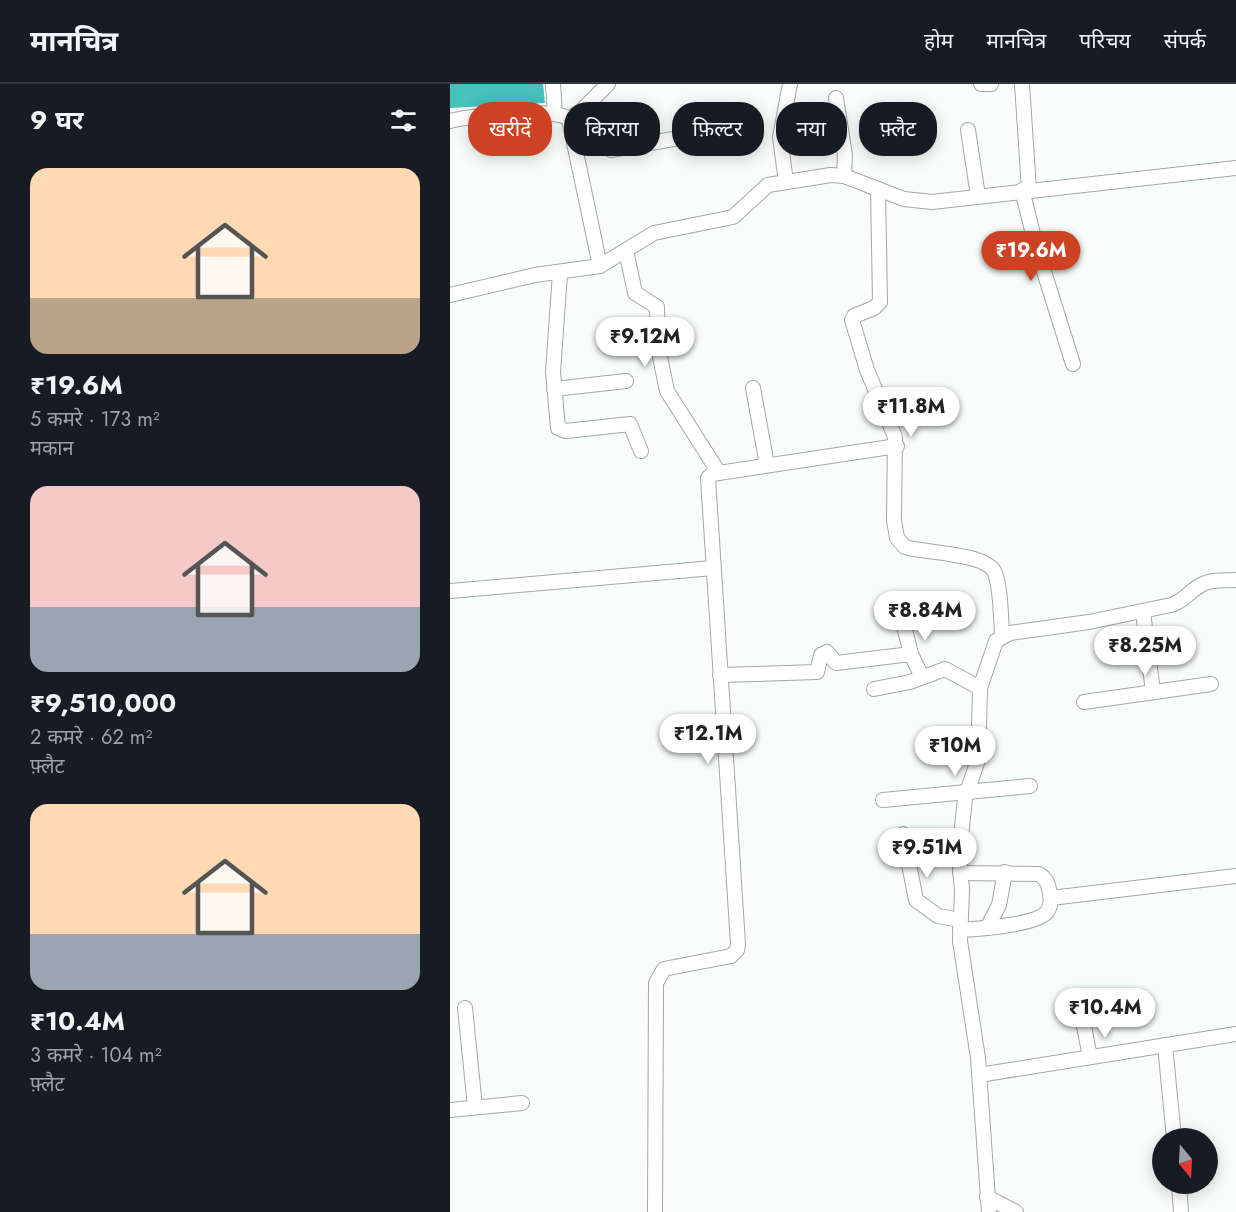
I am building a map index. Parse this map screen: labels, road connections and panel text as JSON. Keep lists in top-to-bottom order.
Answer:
{
  "north": "bottom",
  "page": {
    "header": "मानचित्र",
    "nav": [
      "होम",
      "मानचित्र",
      "परिचय",
      "संपर्क"
    ],
    "heading": "9 घर",
    "chip": [
      "खरीदें",
      "किराया",
      "फ़िल्टर",
      "नया",
      "फ़्लैट"
    ],
    "list": [
      {
        "name": "₹19.6M",
        "note": "5 कमरे · 173 m² · मकान"
      },
      {
        "name": "₹9,510,000",
        "note": "2 कमरे · 62 m² · फ़्लैट"
      },
      {
        "name": "₹10.4M",
        "note": "3 कमरे · 104 m² · फ़्लैट"
      }
    ],
    "price": [
      "₹19.6M",
      "₹9.12M",
      "₹11.8M",
      "₹8.84M",
      "₹8.25M",
      "₹12.1M",
      "₹10M",
      "₹9.51M",
      "₹10.4M"
    ]
  }
}
